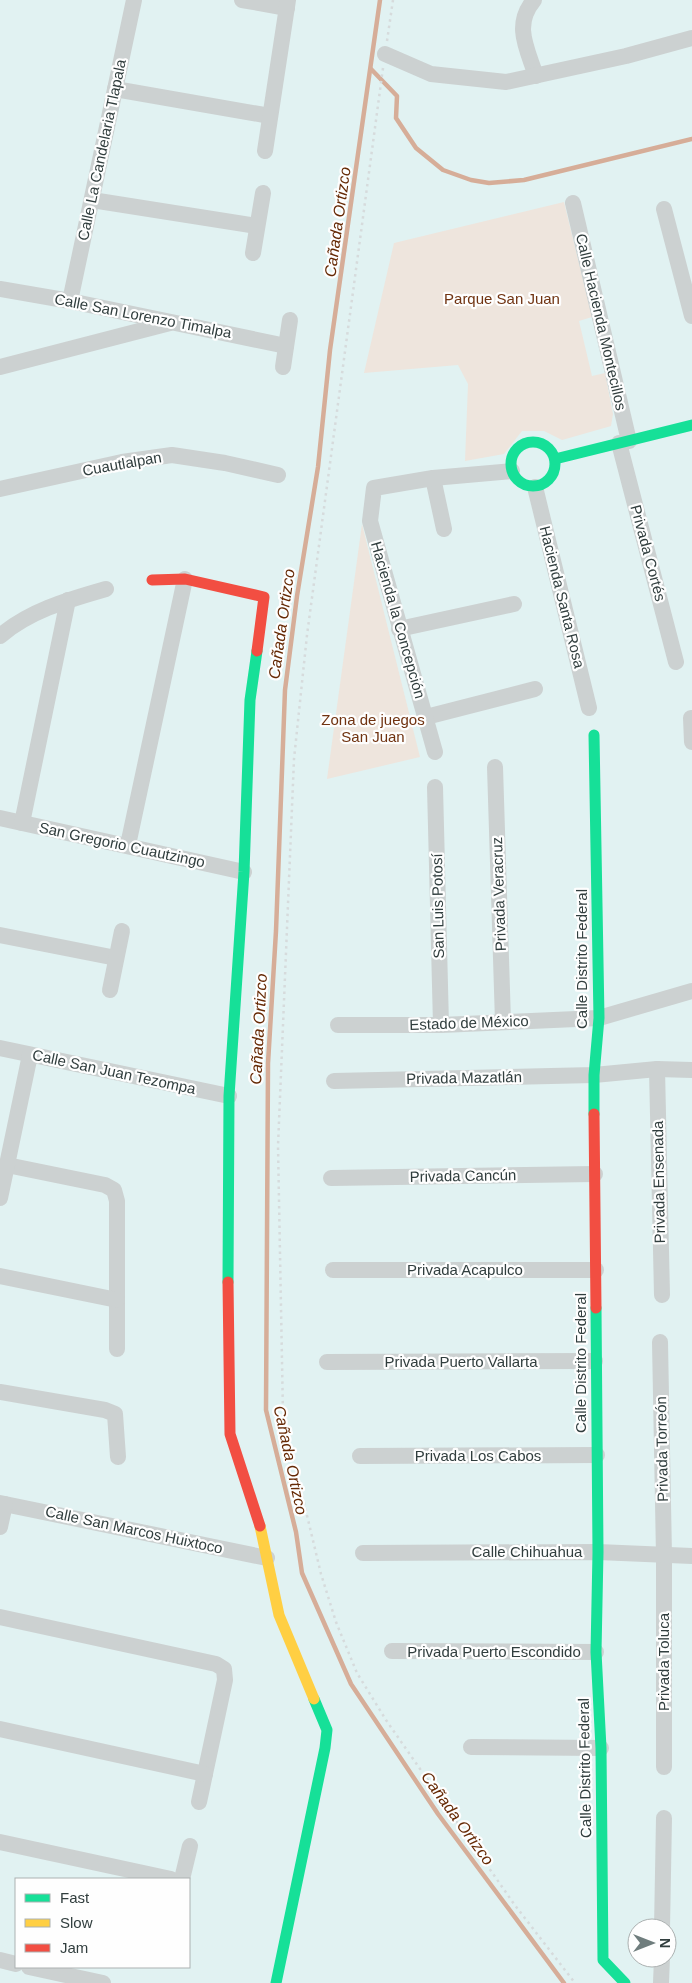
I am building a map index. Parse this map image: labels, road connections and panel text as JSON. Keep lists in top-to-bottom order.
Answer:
{
  "streets": {
    "street": [
      "Calle La Candelaria Tlapala",
      "Calle San Lorenzo Timalpa",
      "Calle Hacienda Montecillos",
      "Cuautlalpan",
      "Privada Cortés",
      "Hacienda Santa Rosa",
      "Hacienda la Concepción",
      "San Gregorio Cuautzingo",
      "Privada Veracruz",
      "San Luis Potosí",
      "Calle Distrito Federal",
      "Estado de México",
      "Calle San Juan Tezompa",
      "Privada Mazatlán",
      "Privada Cancún",
      "Privada Ensenada",
      "Privada Acapulco",
      "Privada Puerto Vallarta",
      "Privada Torreón",
      "Privada Los Cabos",
      "Calle San Marcos Huixtoco",
      "Calle Chihuahua",
      "Privada Puerto Escondido",
      "Privada Toluca"
    ]
  },
  "crossings": [
    ["Calle La Candelaria Tlapala", "Calle San Lorenzo Timalpa"],
    ["Calle Hacienda Montecillos", "Privada Cortés"],
    ["Privada Veracruz", "Estado de México"],
    ["San Luis Potosí", "Estado de México"],
    ["Calle Distrito Federal", "Estado de México"],
    ["Calle Distrito Federal", "Privada Mazatlán"],
    ["Calle Distrito Federal", "Privada Cancún"],
    ["Calle Distrito Federal", "Privada Acapulco"],
    ["Calle Distrito Federal", "Privada Puerto Vallarta"],
    ["Calle Distrito Federal", "Privada Los Cabos"],
    ["Calle Distrito Federal", "Calle Chihuahua"],
    ["Calle Distrito Federal", "Privada Puerto Escondido"],
    ["Privada Mazatlán", "Privada Ensenada"],
    ["Privada Torreón", "Calle Chihuahua"],
    ["Privada Torreón", "Privada Toluca"],
    ["Calle Chihuahua", "Privada Toluca"]
  ],
  "water": ["Cañada Ortizco"],
  "parks": ["Parque San Juan", "Zona de juegos San Juan"],
  "legend": ["Fast", "Slow", "Jam"],
  "north": "right"
}
